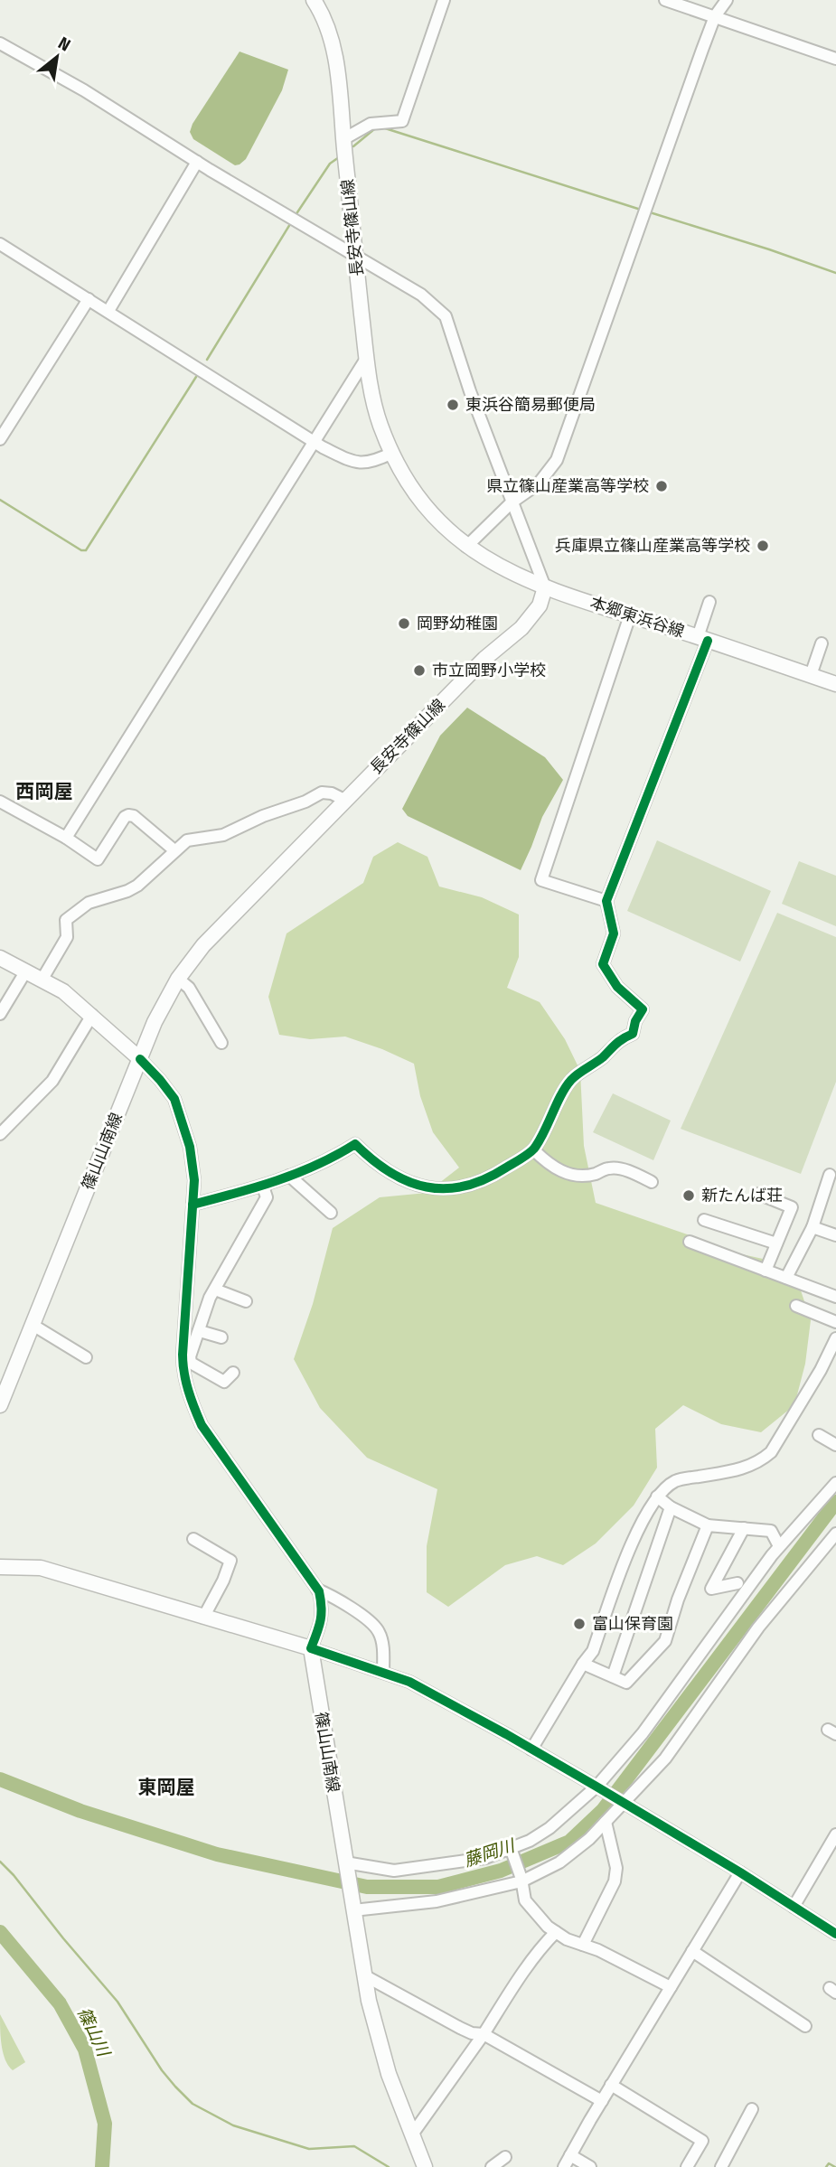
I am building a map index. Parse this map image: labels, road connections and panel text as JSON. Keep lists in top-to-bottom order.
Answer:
{
  "streets": {
    "main road": ["長安寺篠山線", "本郷東浜谷線", "篠山山南線"]
  },
  "crossings": [
    ["長安寺篠山線", "本郷東浜谷線"],
    ["長安寺篠山線", "篠山山南線"]
  ],
  "districts": ["西岡屋", "東岡屋"],
  "water": ["藤岡川", "篠山川"],
  "places": [
    "東浜谷簡易郵便局",
    "県立篠山産業高等学校",
    "兵庫県立篠山産業高等学校",
    "岡野幼稚園",
    "市立岡野小学校",
    "新たんば荘",
    "富山保育園"
  ],
  "north": "top right"
}
